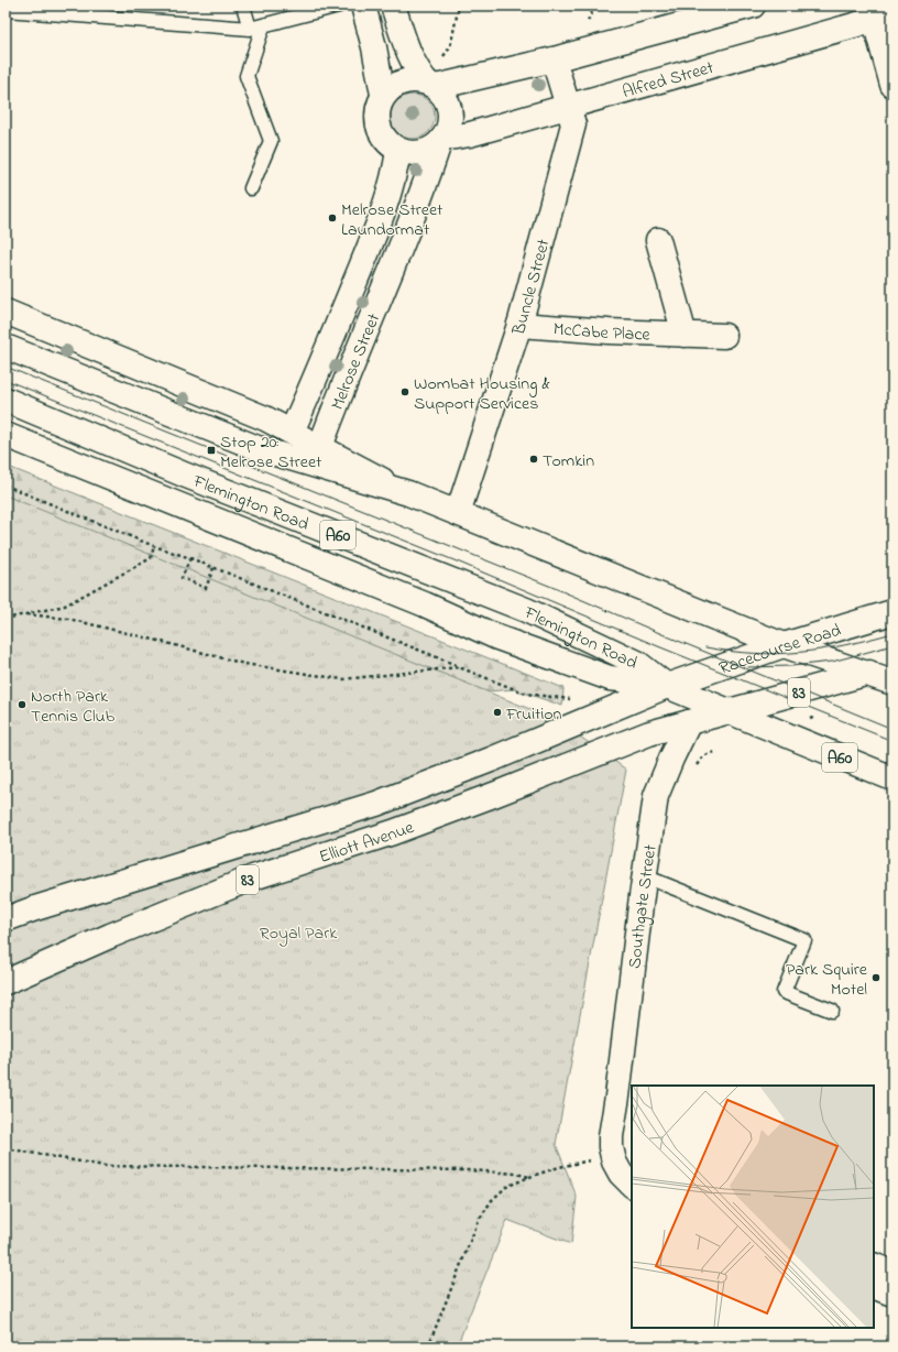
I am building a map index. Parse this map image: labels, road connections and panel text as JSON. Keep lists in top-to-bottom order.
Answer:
{
  "streets": {
    "main road": [
      "Alfred Street",
      "Buncle Street",
      "McCabe Place",
      "Melrose Street",
      "Flemington Road",
      "A60",
      "Racecourse Road",
      "83",
      "Elliott Avenue",
      "Southgate Street"
    ]
  },
  "crossings": [
    ["Alfred Street", "Buncle Street"],
    ["Alfred Street", "Melrose Street"],
    ["Buncle Street", "McCabe Place"],
    ["Flemington Road", "Racecourse Road"],
    ["Flemington Road", "83"],
    ["Flemington Road", "Elliott Avenue"],
    ["Racecourse Road", "Elliott Avenue"],
    ["83", "Elliott Avenue"],
    ["Elliott Avenue", "Southgate Street"]
  ],
  "parks": ["Royal Park"],
  "places": {
    "other": [
      "Melrose Street Laundormat",
      "Wombat Housing & Support Services",
      "Tomkin",
      "North Park Tennis Club",
      "Fruition",
      "Park Squire Motel"
    ],
    "transit": ["Stop 20: Melrose Street"]
  }
}
